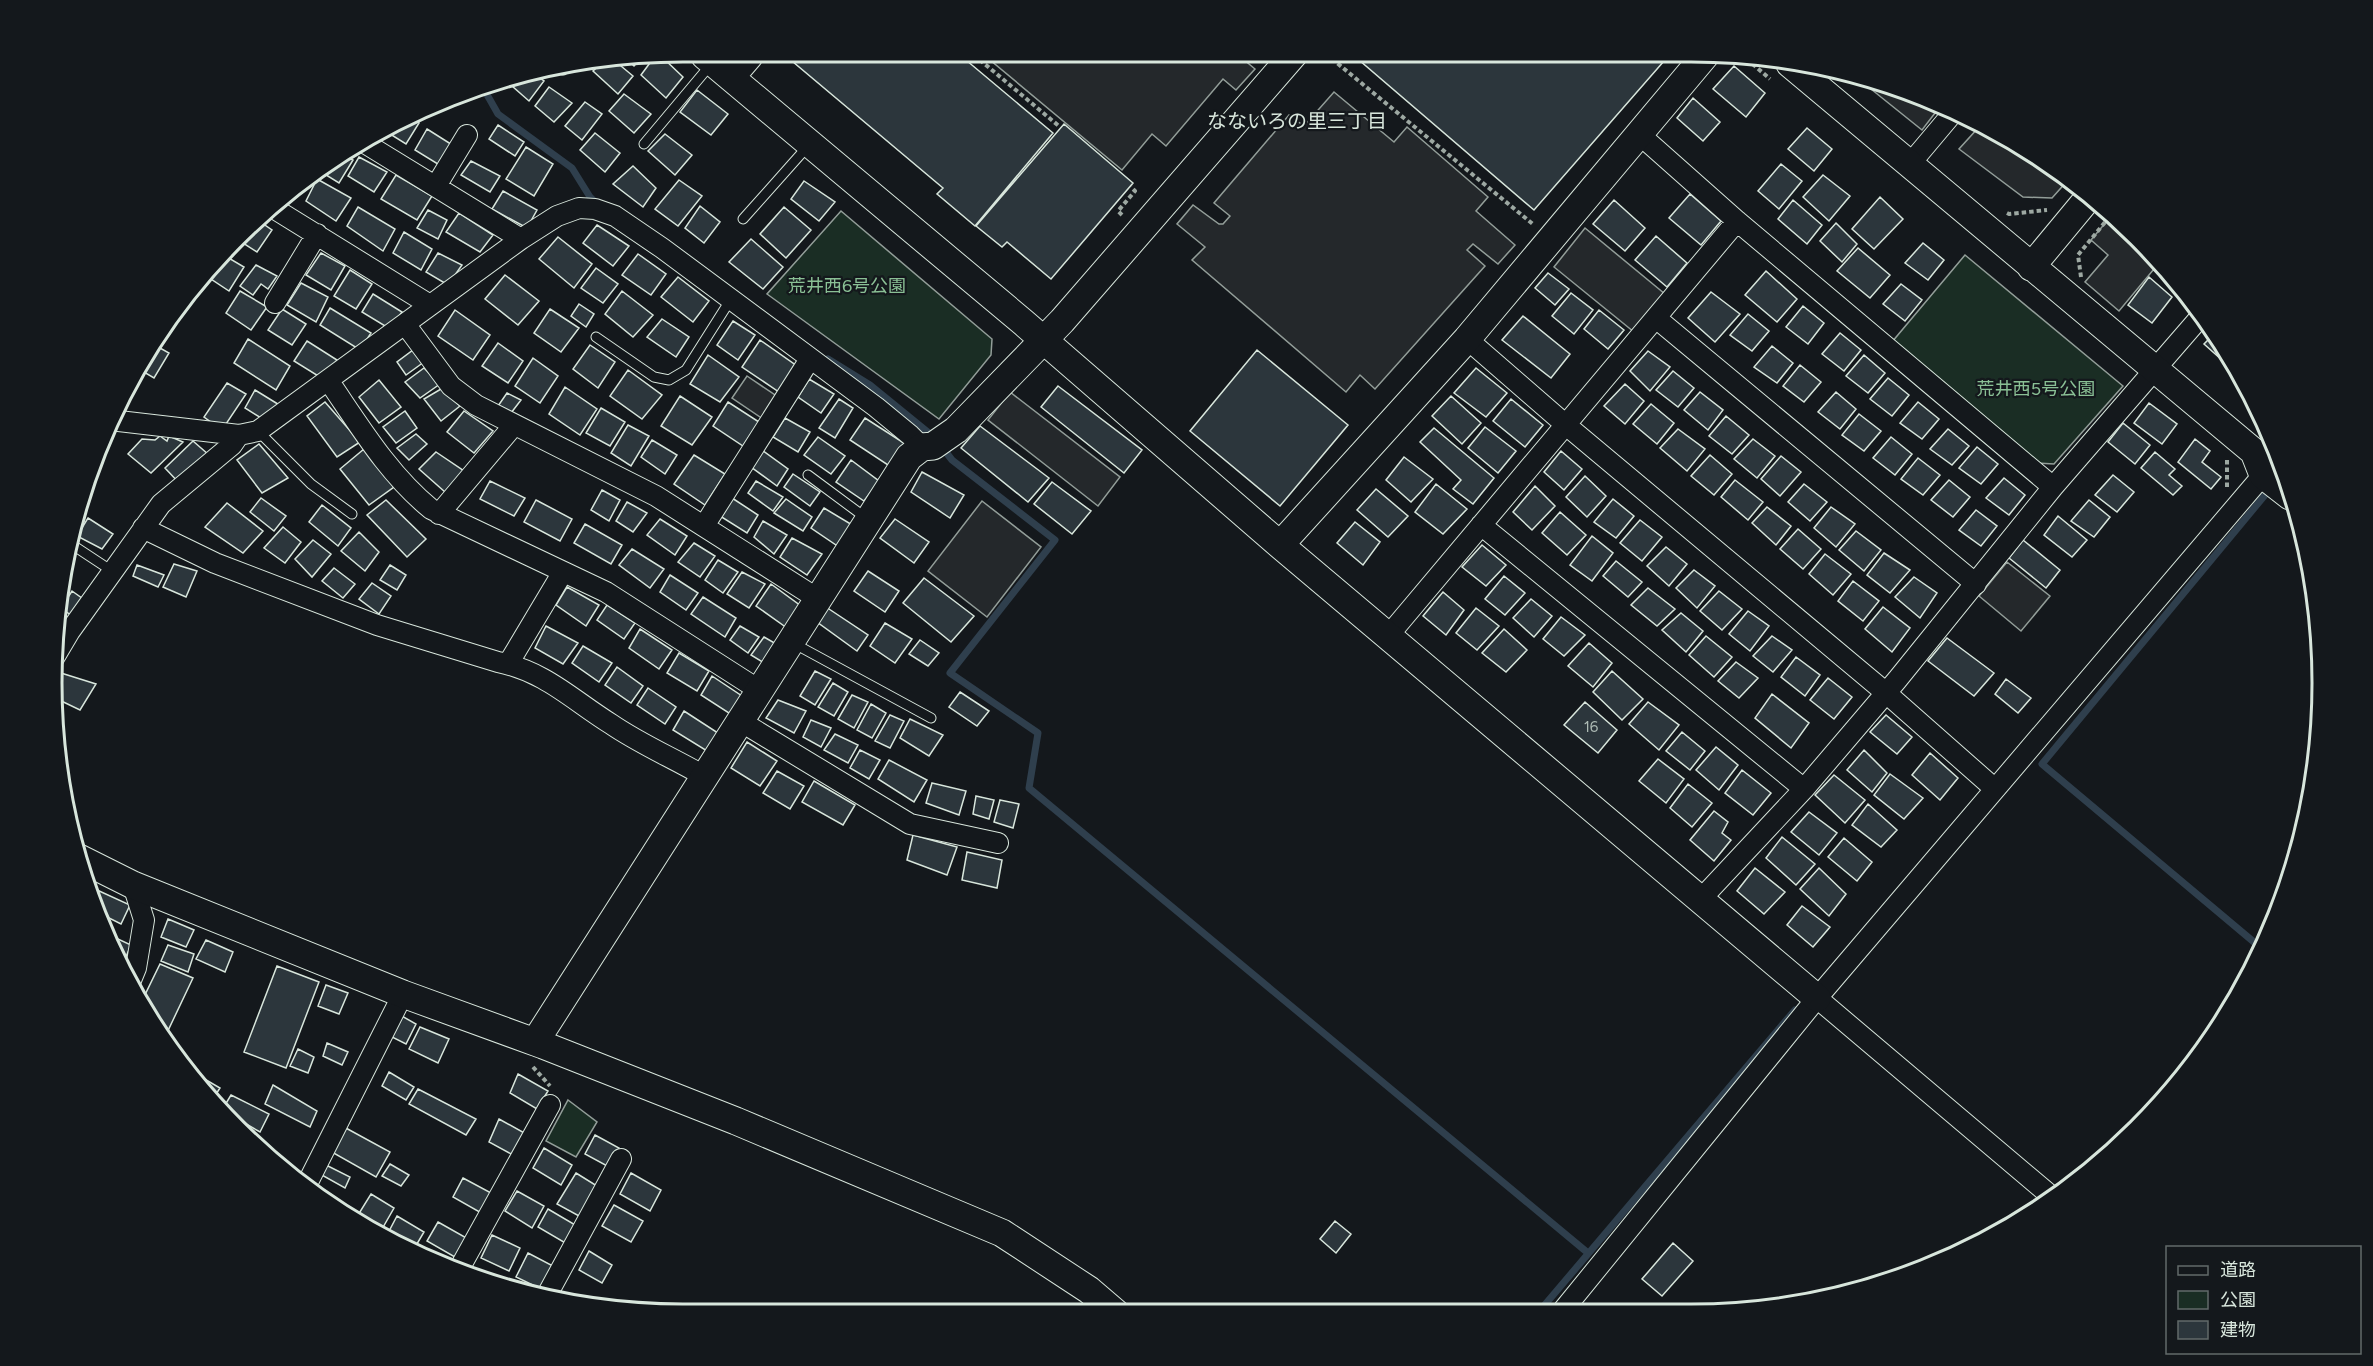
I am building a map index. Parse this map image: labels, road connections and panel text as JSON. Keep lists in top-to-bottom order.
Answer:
{
  "districts": ["なないろの里三丁目"],
  "parks": ["荒井西6号公園", "荒井西5号公園"],
  "house_numbers": ["16"],
  "legend": ["道路", "公園", "建物"]
}
